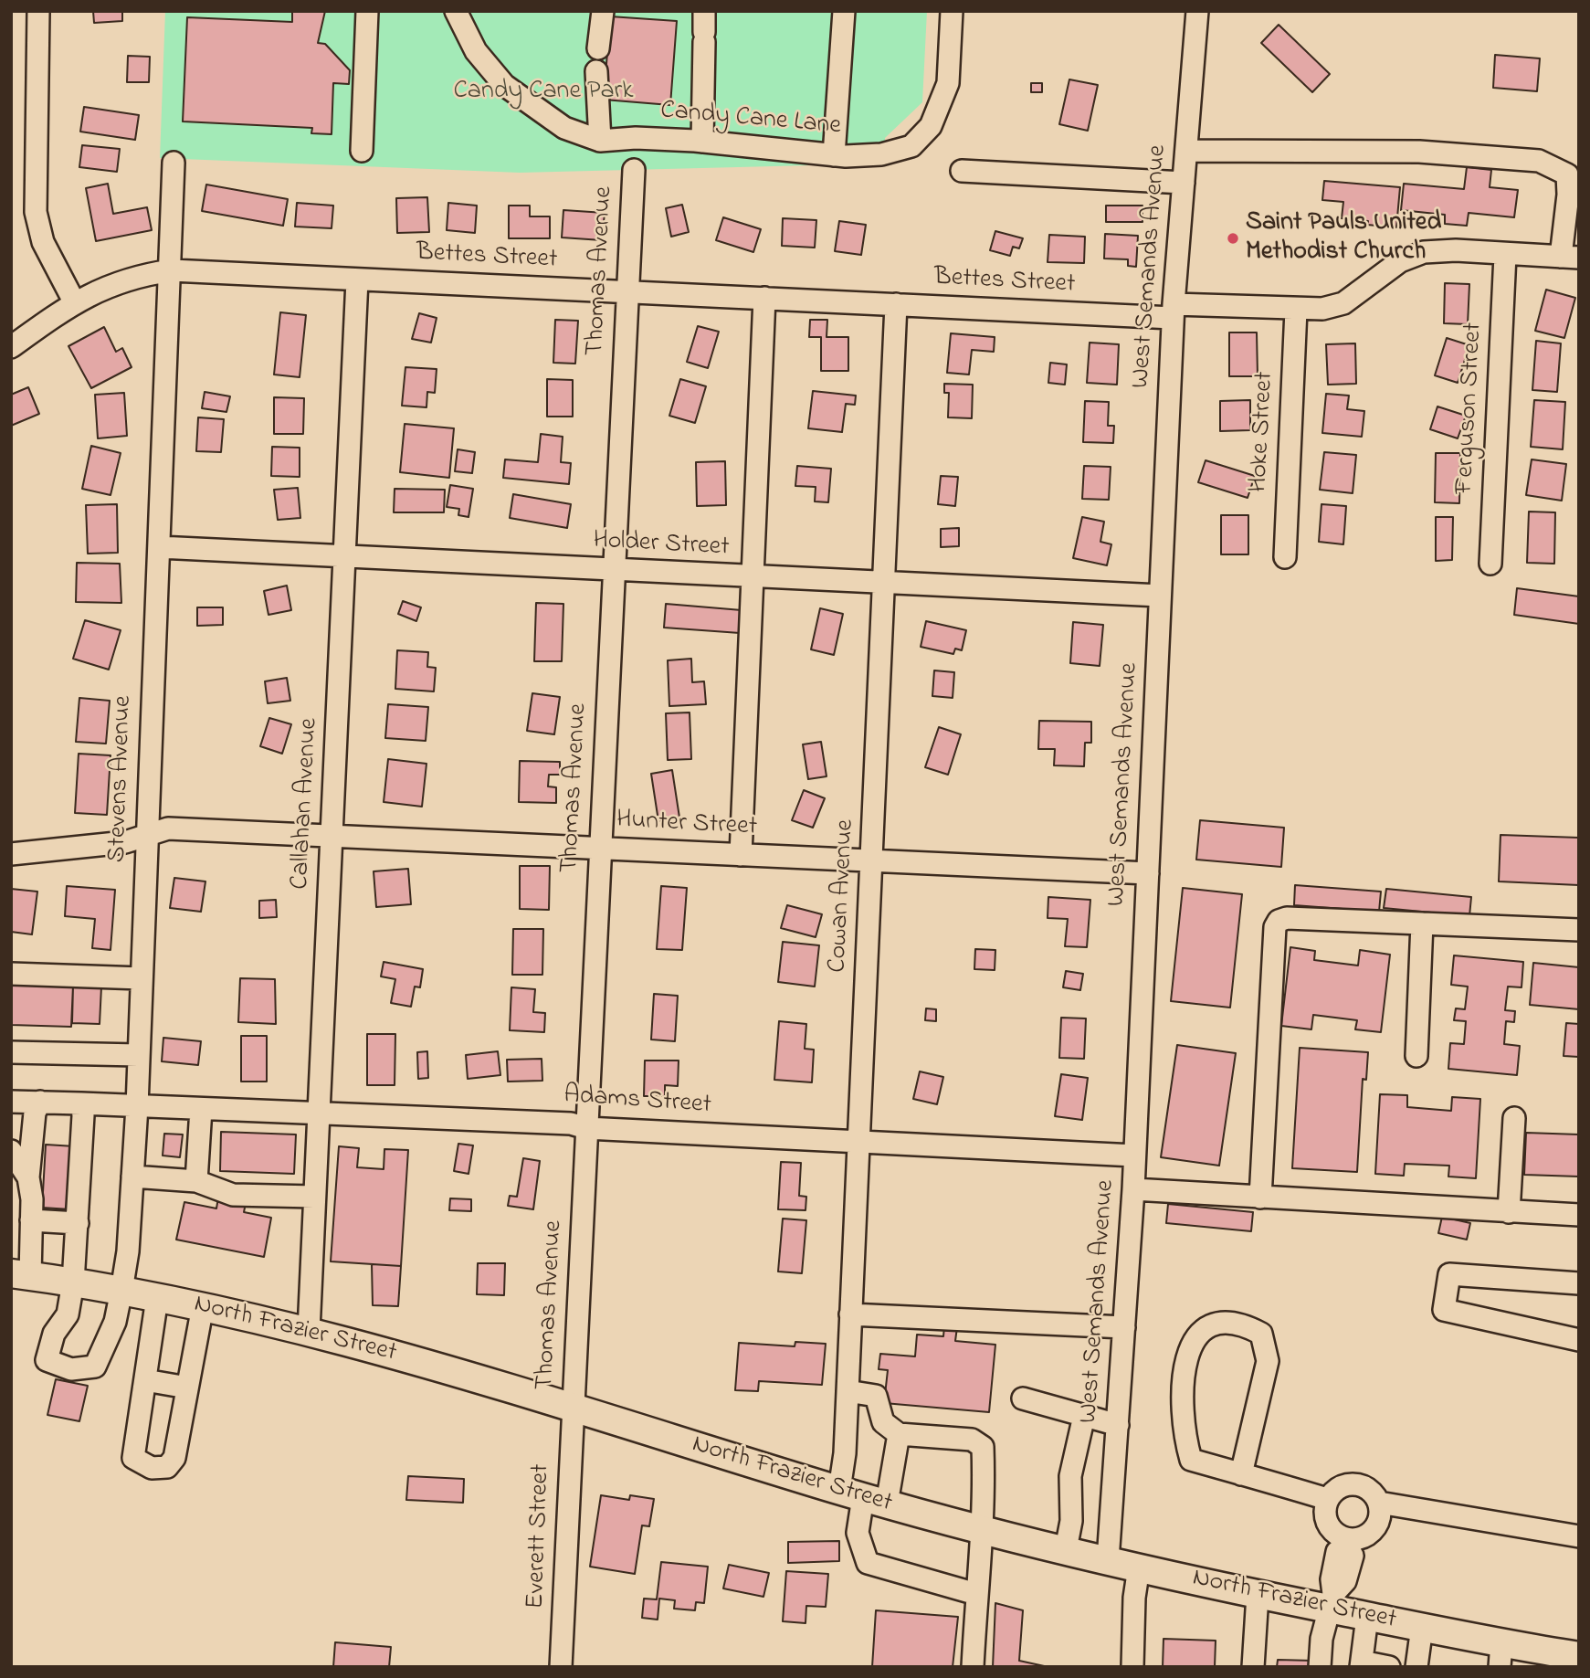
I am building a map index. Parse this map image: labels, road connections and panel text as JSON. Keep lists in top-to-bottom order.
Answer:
{
  "streets": {
    "main road": ["North Frazier Street"],
    "street": [
      "Candy Cane Lane",
      "Bettes Street",
      "West Semands Avenue",
      "Thomas Avenue",
      "Ferguson Street",
      "Hoke Street",
      "Holder Street",
      "Stevens Avenue",
      "Callahan Avenue",
      "Hunter Street",
      "Cowan Avenue",
      "Adams Street",
      "Everett Street"
    ]
  },
  "crossings": [
    ["Bettes Street", "West Semands Avenue"],
    ["Bettes Street", "Thomas Avenue"],
    ["Bettes Street", "Ferguson Street"],
    ["Bettes Street", "Hoke Street"],
    ["Bettes Street", "Stevens Avenue"],
    ["Bettes Street", "Callahan Avenue"],
    ["Bettes Street", "Cowan Avenue"],
    ["West Semands Avenue", "Holder Street"],
    ["West Semands Avenue", "Hunter Street"],
    ["West Semands Avenue", "Adams Street"],
    ["West Semands Avenue", "North Frazier Street"],
    ["Thomas Avenue", "Holder Street"],
    ["Thomas Avenue", "Hunter Street"],
    ["Thomas Avenue", "Adams Street"],
    ["Thomas Avenue", "North Frazier Street"],
    ["Thomas Avenue", "Everett Street"],
    ["Holder Street", "Stevens Avenue"],
    ["Holder Street", "Callahan Avenue"],
    ["Holder Street", "Cowan Avenue"],
    ["Stevens Avenue", "Hunter Street"],
    ["Stevens Avenue", "Adams Street"],
    ["Stevens Avenue", "North Frazier Street"],
    ["Callahan Avenue", "Hunter Street"],
    ["Callahan Avenue", "Adams Street"],
    ["Callahan Avenue", "North Frazier Street"],
    ["Hunter Street", "Cowan Avenue"],
    ["Cowan Avenue", "Adams Street"],
    ["Cowan Avenue", "North Frazier Street"],
    ["North Frazier Street", "Everett Street"]
  ],
  "parks": ["Candy Cane Park"],
  "places": ["Saint Pauls United Methodist Church"]
}
